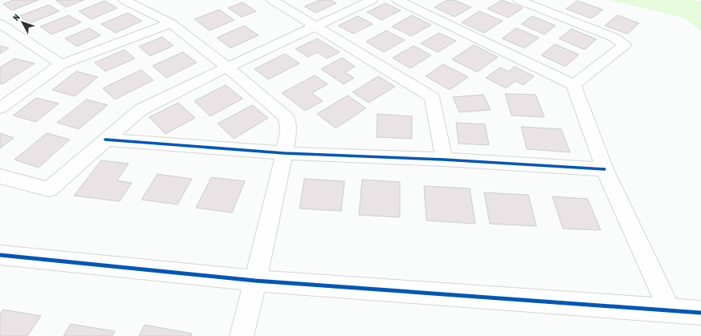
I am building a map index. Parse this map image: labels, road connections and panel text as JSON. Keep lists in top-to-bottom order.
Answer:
{
  "north": "top left"
}
